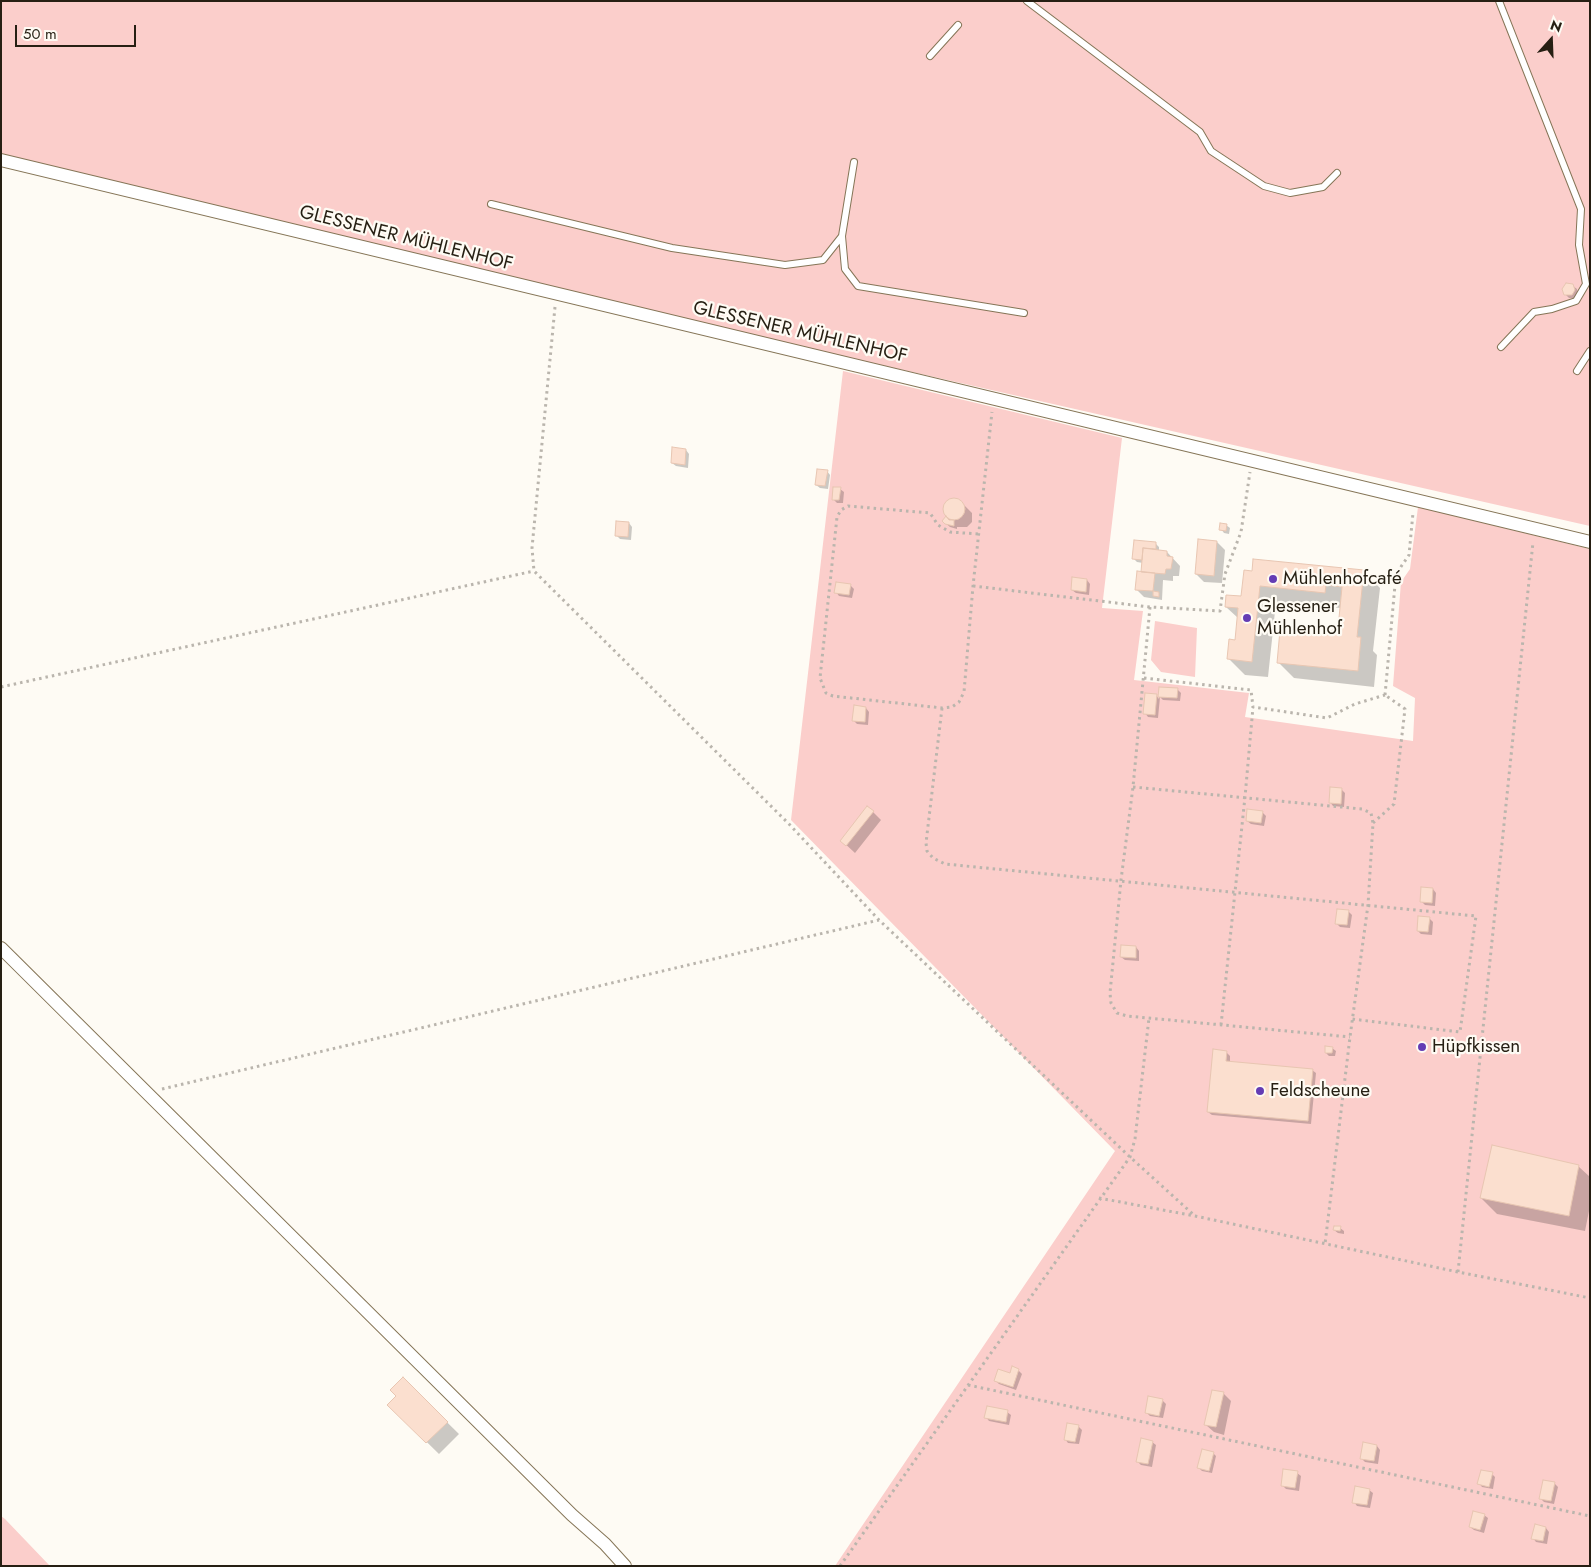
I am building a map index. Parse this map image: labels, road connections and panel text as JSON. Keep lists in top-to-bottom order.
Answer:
{
  "streets": {
    "street": ["GLESSENER MÜHLENHOF"]
  },
  "places": [
    "Mühlenhofcafé",
    "Glessener Mühlenhof",
    "Hüpfkissen",
    "Feldscheune"
  ],
  "scale_bar": "50 m",
  "north": "top"
}
